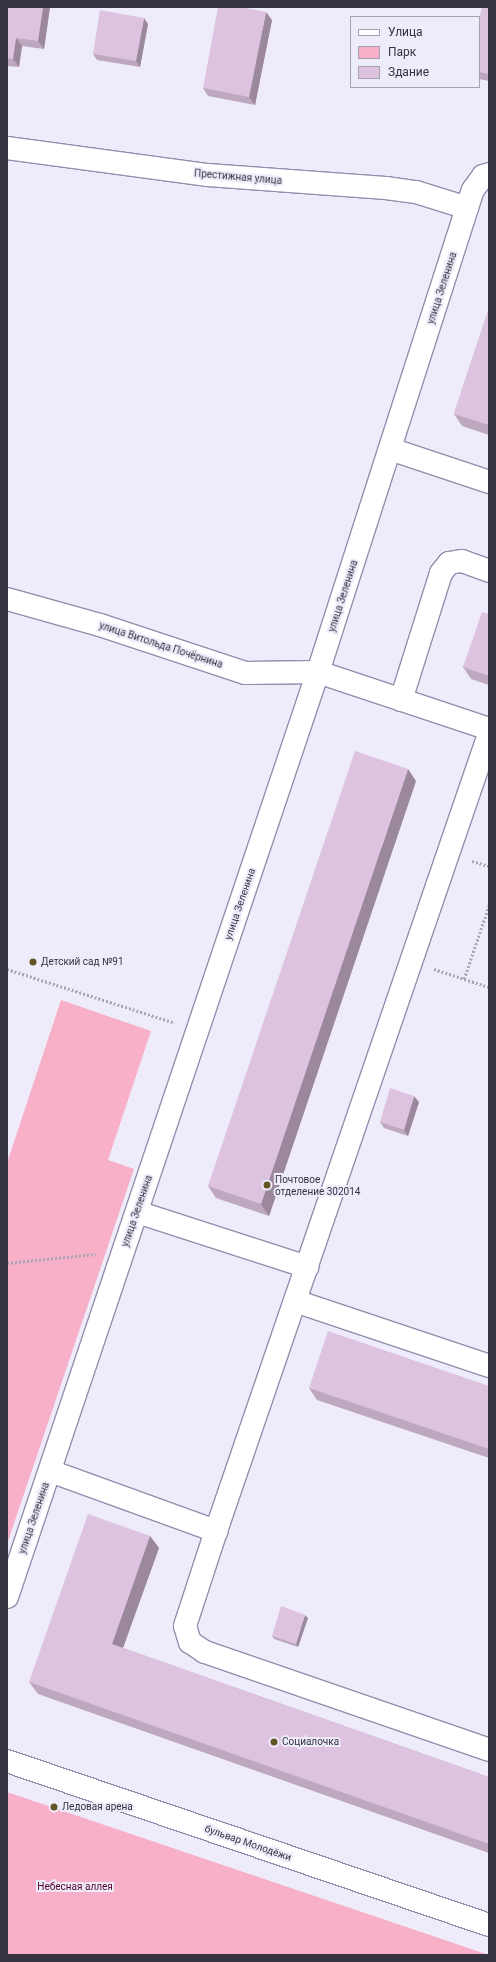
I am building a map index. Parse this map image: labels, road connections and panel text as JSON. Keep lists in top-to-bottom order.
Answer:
{
  "streets": {
    "street": [
      "Престижная улица",
      "улица Зеленина",
      "улица Витольда Почёрнина",
      "бульвар Молодёжи"
    ]
  },
  "crossings": [
    ["Престижная улица", "улица Зеленина"],
    ["улица Зеленина", "улица Витольда Почёрнина"]
  ],
  "parks": ["Небесная аллея"],
  "places": [
    "Детский сад №91",
    "Почтовое отделение 302014",
    "Социалочка",
    "Ледовая арена"
  ],
  "legend": ["Улица", "Парк", "Здание"]
}
